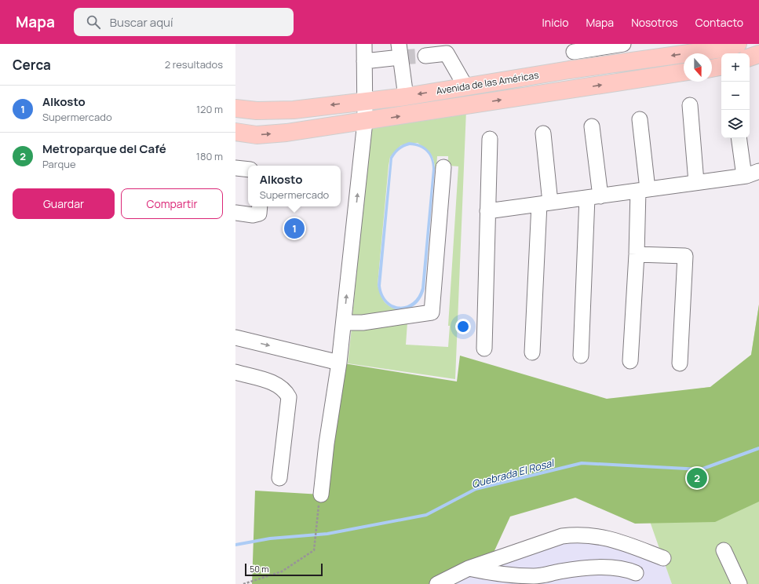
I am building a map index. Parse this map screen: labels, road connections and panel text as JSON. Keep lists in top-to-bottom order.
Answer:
{
  "streets": {
    "main road": ["Avenida de las Américas"]
  },
  "water": ["Quebrada El Rosal"],
  "scale_bar": "50 m",
  "north": "bottom",
  "page": {
    "header": "Mapa",
    "search": "Buscar aquí",
    "nav": [
      "Inicio",
      "Mapa",
      "Nosotros",
      "Contacto"
    ],
    "heading": ["Cerca", "2 resultados"],
    "map_buttons": ["+", "−"],
    "list": [
      {
        "mark": "1",
        "name": "Alkosto",
        "note": "Supermercado",
        "value": "120 m"
      },
      {
        "mark": "2",
        "name": "Metroparque del Café",
        "note": "Parque",
        "value": "180 m"
      }
    ],
    "popup": ["Alkosto", "Supermercado"],
    "buttons": ["Guardar", "Compartir"],
    "pins": ["1", "2"],
    "scale": "50 m"
  }
}
